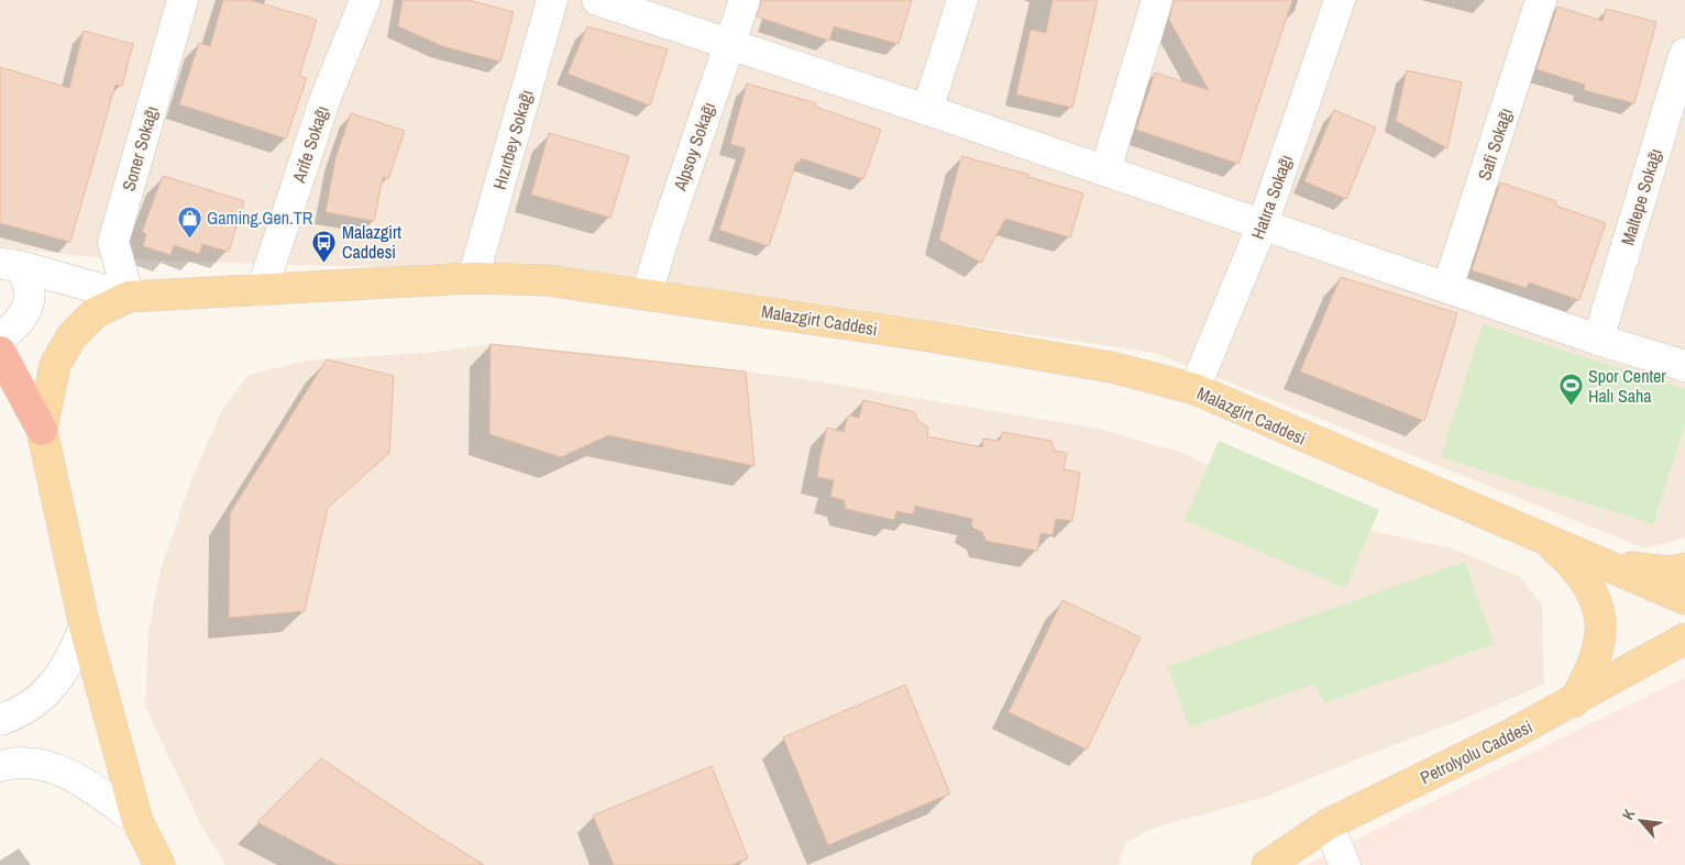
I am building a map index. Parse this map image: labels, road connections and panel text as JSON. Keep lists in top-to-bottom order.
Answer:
{
  "streets": {
    "main road": ["Malazgirt Caddesi", "Petrolyolu Caddesi"],
    "street": [
      "Hızırbey Sokağı",
      "Arife Sokağı",
      "Safi Sokağı",
      "Alpsoy Sokağı",
      "Soner Sokağı",
      "Hatıra Sokağı",
      "Maltepe Sokağı"
    ]
  },
  "crossings": [
    ["Hızırbey Sokağı", "Malazgirt Caddesi"],
    ["Arife Sokağı", "Malazgirt Caddesi"],
    ["Alpsoy Sokağı", "Malazgirt Caddesi"],
    ["Soner Sokağı", "Malazgirt Caddesi"],
    ["Hatıra Sokağı", "Malazgirt Caddesi"]
  ],
  "places": {
    "shop": ["Gaming.Gen.TR"],
    "bus stop": ["Malazgirt Caddesi"],
    "sports": ["Spor Center Halı Saha"]
  },
  "north": "top left"
}
